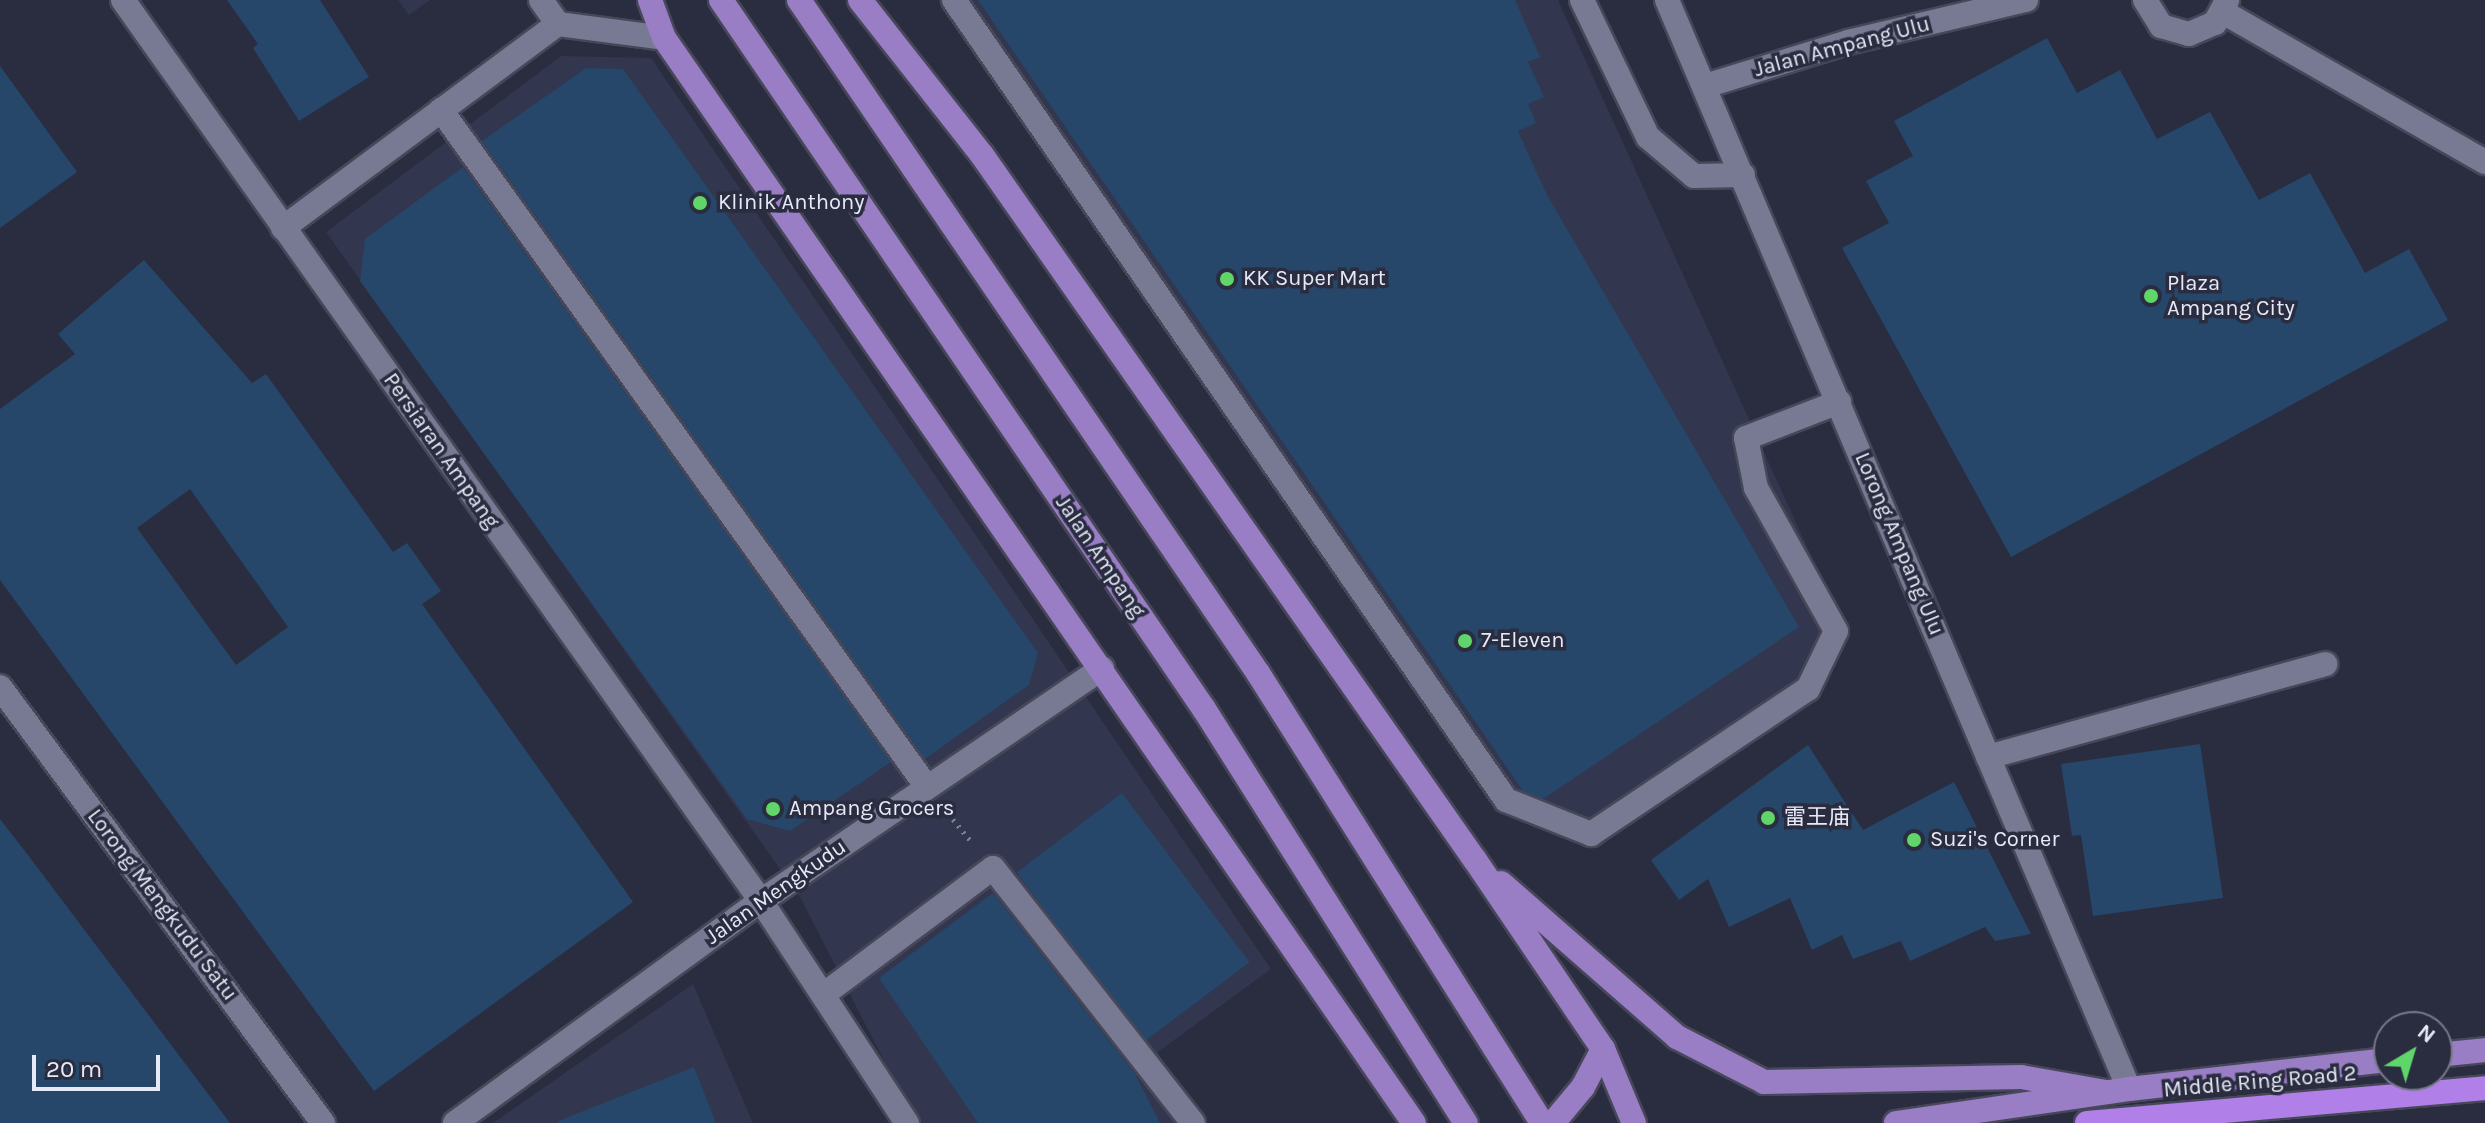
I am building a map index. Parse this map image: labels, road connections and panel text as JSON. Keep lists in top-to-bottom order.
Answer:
{
  "streets": {
    "highway": ["Middle Ring Road 2"],
    "main road": ["Jalan Ampang"],
    "street": [
      "Jalan Ampang Ulu",
      "Persiaran Ampang",
      "Lorong Ampang Ulu",
      "Jalan Mengkudu",
      "Lorong Mengkudu Satu"
    ]
  },
  "crossings": [
    ["Jalan Ampang Ulu", "Lorong Ampang Ulu"],
    ["Persiaran Ampang", "Jalan Mengkudu"]
  ],
  "places": [
    "Klinik Anthony",
    "KK Super Mart",
    "Plaza Ampang City",
    "7-Eleven",
    "Ampang Grocers",
    "雷王庙",
    "Suzi's Corner"
  ],
  "scale_bar": "20 m",
  "north": "top right"
}
